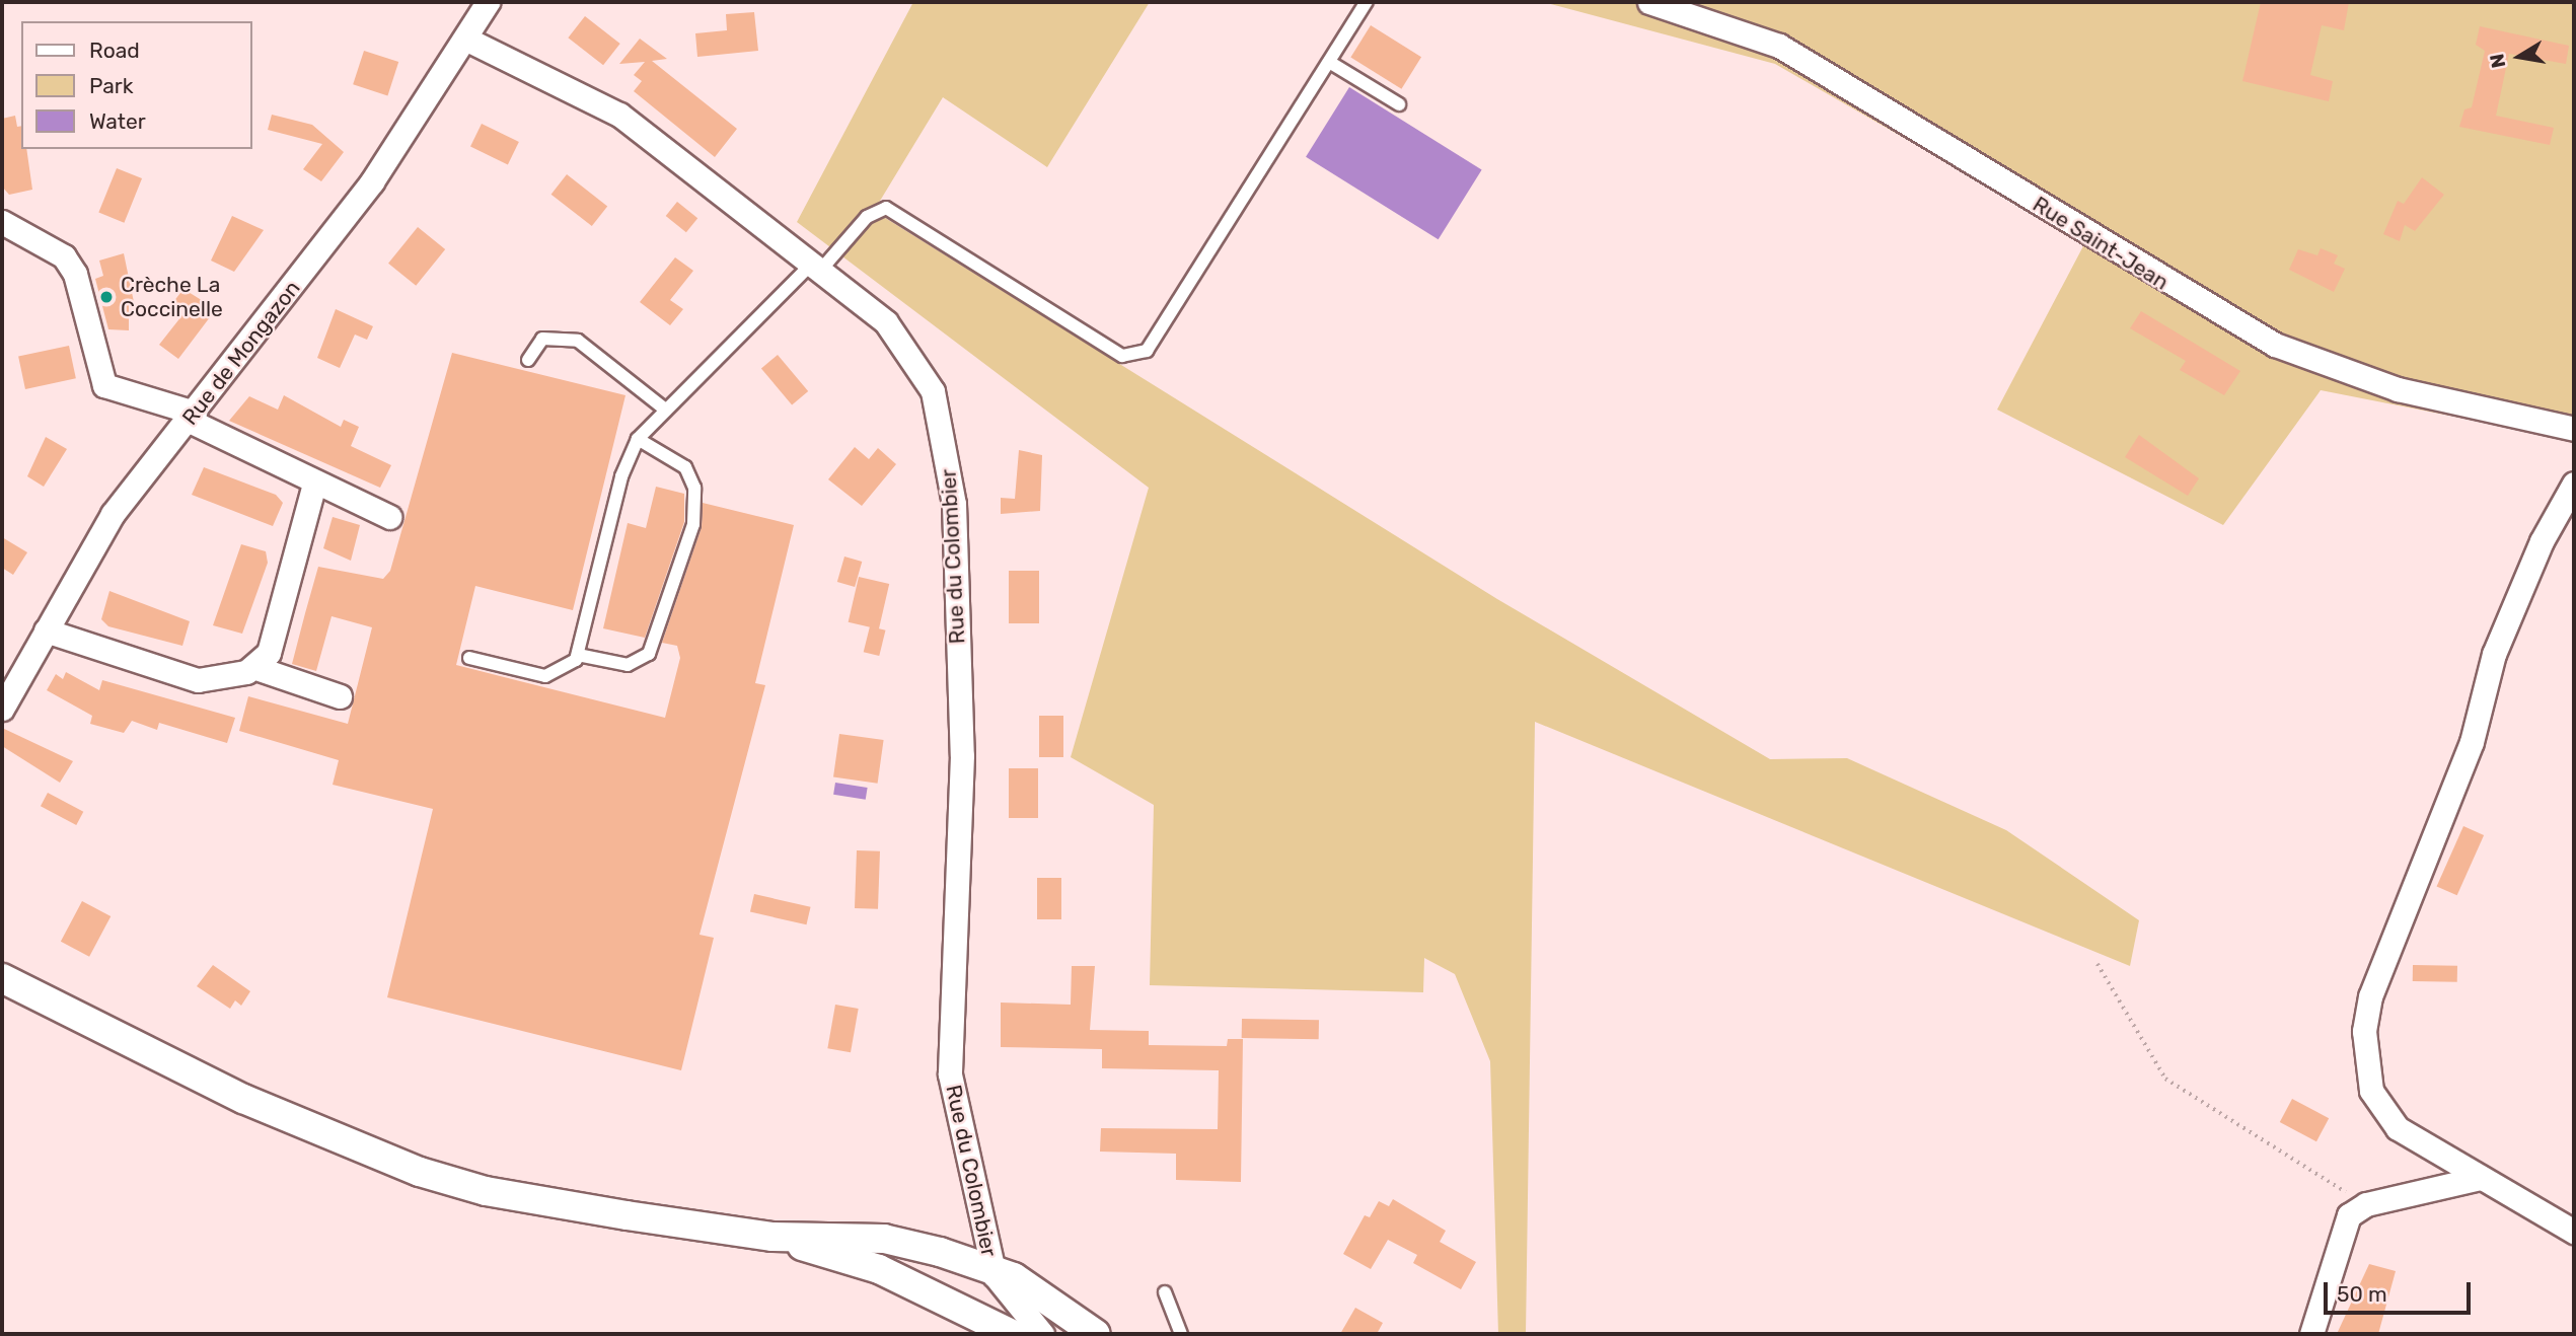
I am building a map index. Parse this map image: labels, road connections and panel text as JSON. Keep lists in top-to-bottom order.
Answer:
{
  "streets": {
    "street": ["Rue Saint-Jean", "Rue de Mongazon", "Rue du Colombier"]
  },
  "crossings": [
    ["Rue de Mongazon", "Rue du Colombier"]
  ],
  "places": ["Crèche La Coccinelle"],
  "legend": ["Road", "Park", "Water"],
  "scale_bar": "50 m",
  "north": "left"
}
